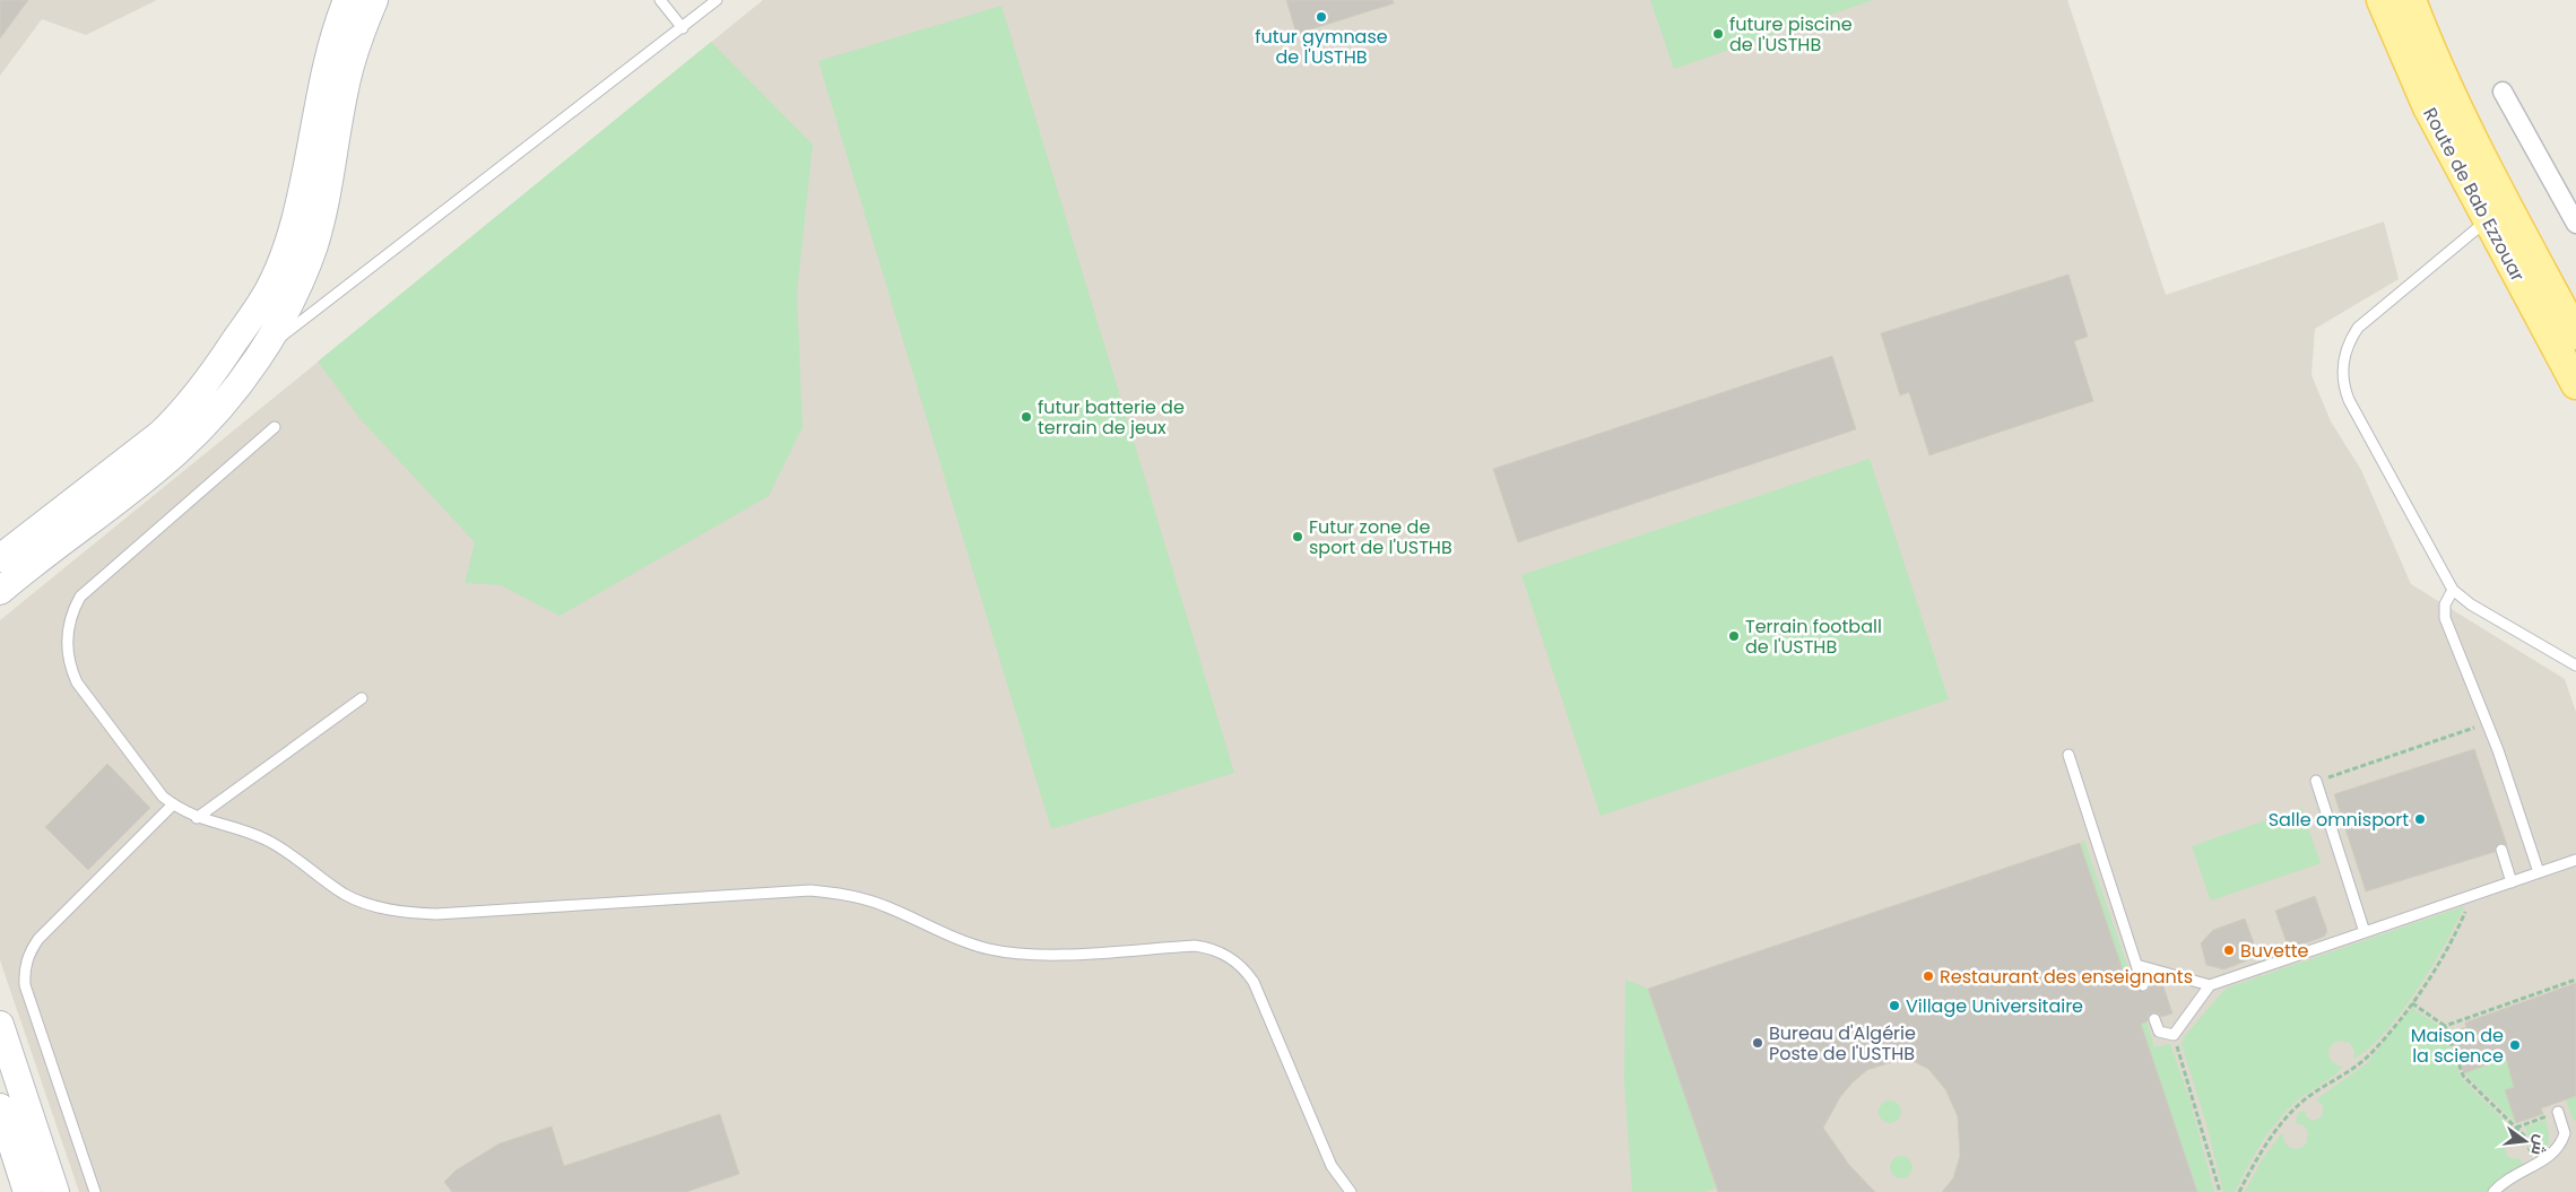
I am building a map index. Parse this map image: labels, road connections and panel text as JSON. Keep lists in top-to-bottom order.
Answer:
{
  "streets": {
    "main road": ["Route de Bab Ezzouar"]
  },
  "places": [
    "futur gymnase de l'USTHB",
    "future piscine de l'USTHB",
    "futur batterie de terrain de jeux",
    "Futur zone de sport de l'USTHB",
    "Terrain football de l'USTHB",
    "Salle omnisport",
    "Buvette",
    "Restaurant des enseignants",
    "Village Universitaire",
    "Bureau d'Algérie Poste de l'USTHB",
    "Maison de la science"
  ],
  "north": "right"
}
